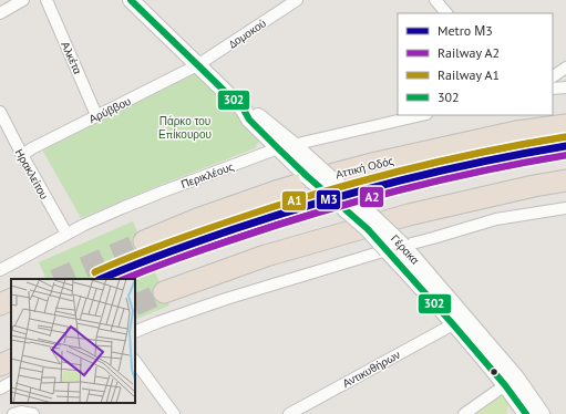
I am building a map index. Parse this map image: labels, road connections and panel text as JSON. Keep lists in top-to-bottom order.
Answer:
{
  "streets": {
    "highway": ["Αττική Οδός"],
    "street": [
      "Δομοκού",
      "Αλκέτα",
      "Αρύββου",
      "Ηρακλείτου",
      "Περικλέους",
      "Γέρακα",
      "Αντικυθήρων"
    ]
  },
  "crossings": [
    ["Δομοκού", "Αρύββου"],
    ["Δομοκού", "Γέρακα"],
    ["Αλκέτα", "Αρύββου"],
    ["Αρύββου", "Ηρακλείτου"],
    ["Αρύββου", "Γέρακα"],
    ["Ηρακλείτου", "Περικλέους"],
    ["Περικλέους", "Γέρακα"],
    ["Γέρακα", "Αντικυθήρων"]
  ],
  "parks": ["Πάρκο του Επίκουρου"],
  "lines": [
    "transit line 302",
    "rail line A1",
    "metro line Μ3",
    "rail line A2"
  ],
  "legend": [
    "Metro Μ3",
    "Railway A2",
    "Railway A1",
    "302"
  ]
}
